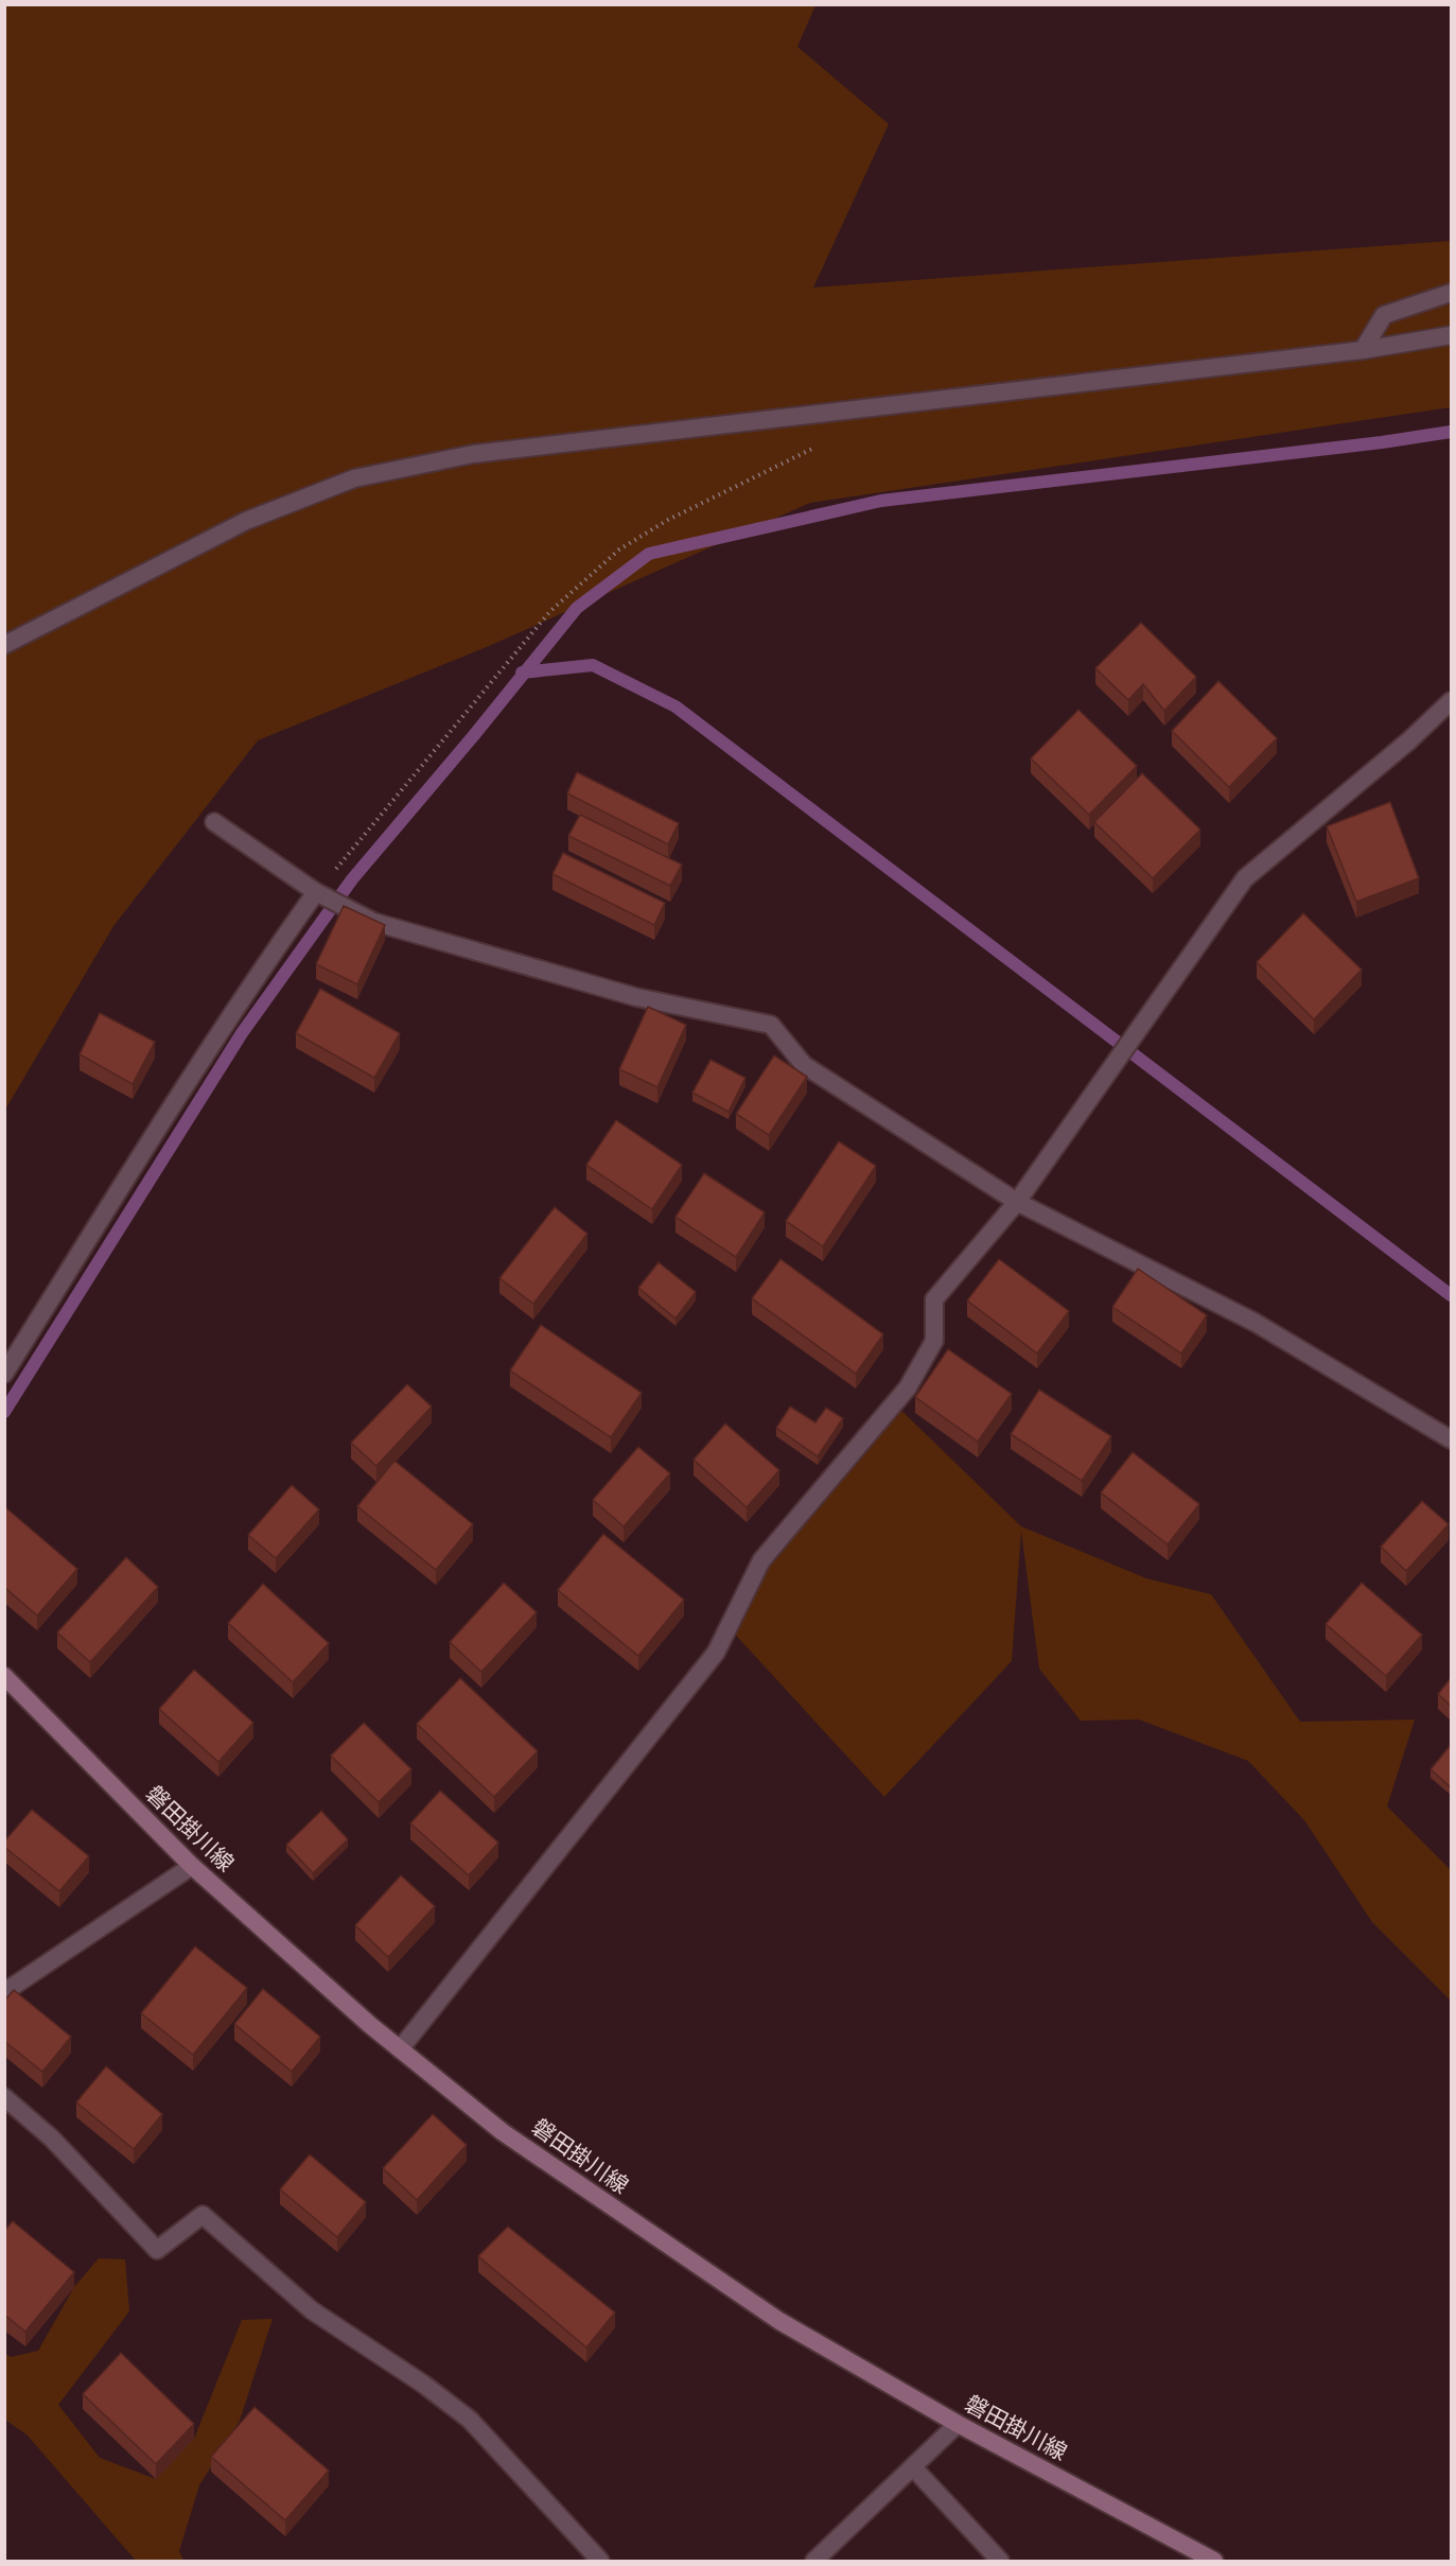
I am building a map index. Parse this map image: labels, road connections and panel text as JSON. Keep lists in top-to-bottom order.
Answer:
{
  "streets": {
    "main road": ["磐田掛川線"]
  }
}
